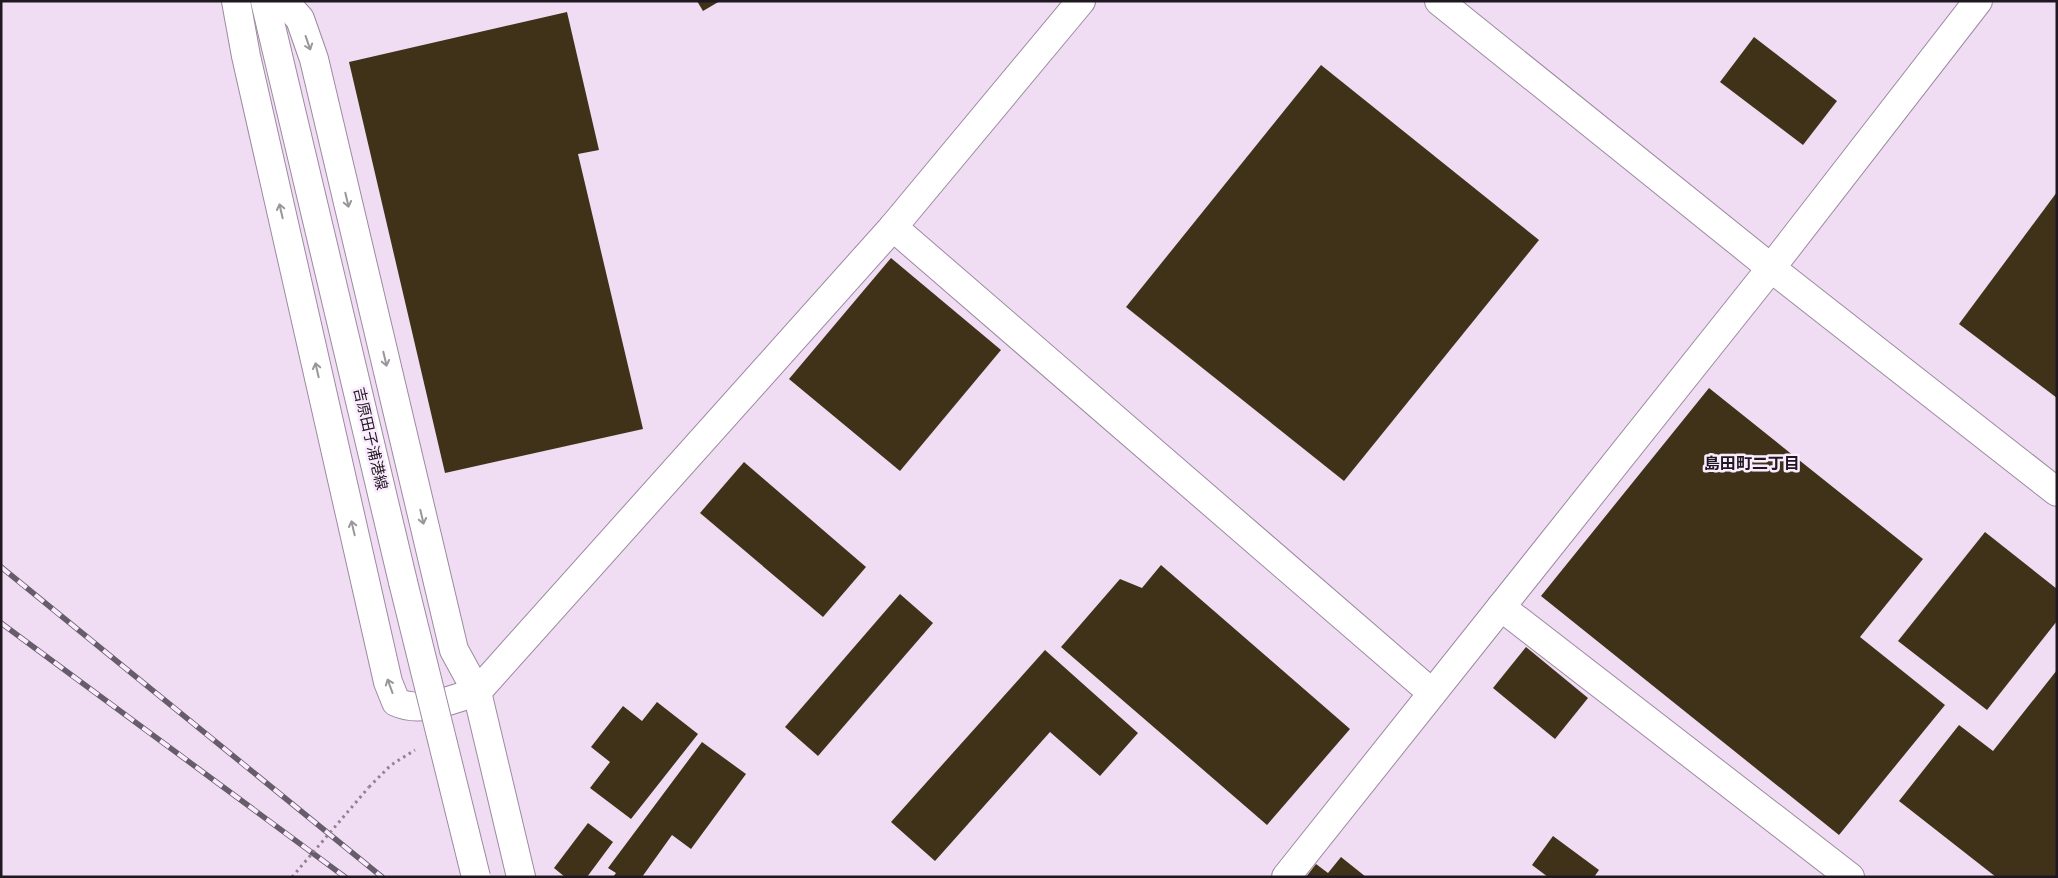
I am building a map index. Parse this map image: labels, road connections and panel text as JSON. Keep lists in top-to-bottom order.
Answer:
{
  "streets": {
    "street": ["吉原田子浦港線"]
  },
  "districts": ["島田町二丁目"]
}
